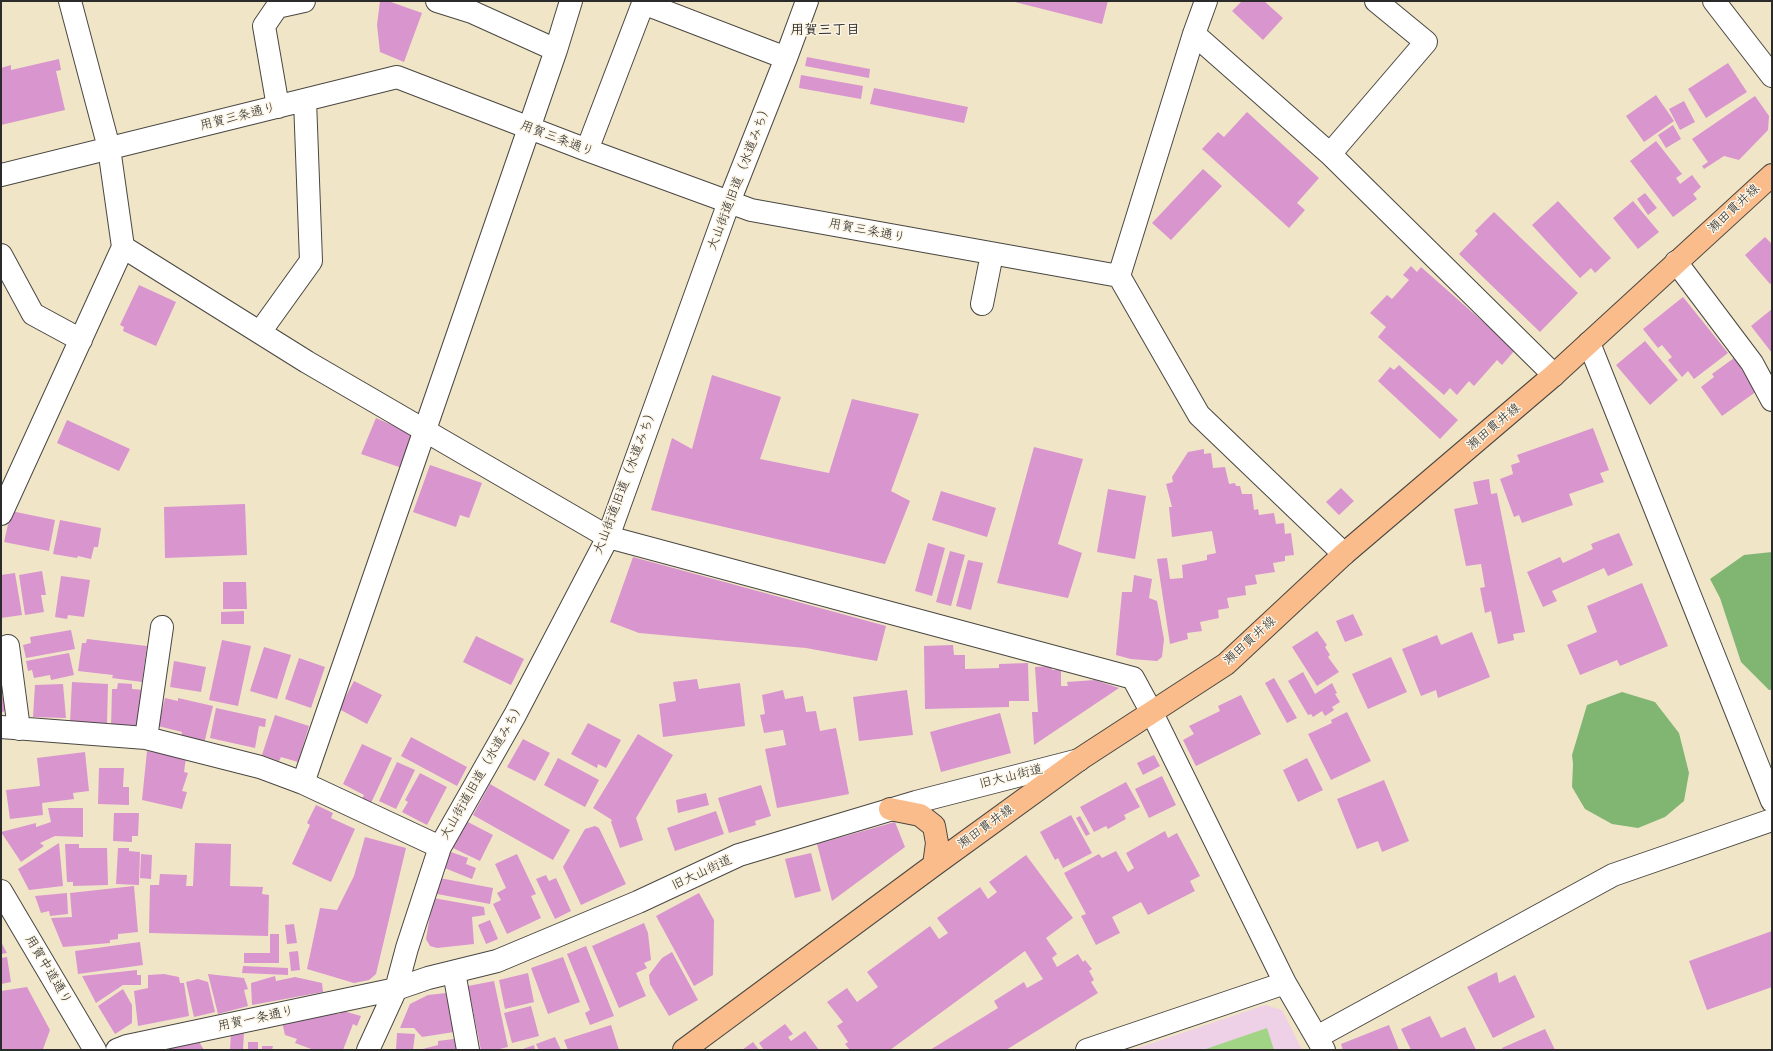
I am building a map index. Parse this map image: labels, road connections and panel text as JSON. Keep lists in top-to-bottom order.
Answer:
{
  "streets": {
    "main road": ["瀬田貫井線"],
    "street": [
      "用賀三条通り",
      "大山街道旧道（水道みち）",
      "旧大山街道",
      "用賀中道通り",
      "用賀一条通り"
    ]
  },
  "crossings": [
    ["用賀三条通り", "大山街道旧道（水道みち）"],
    ["大山街道旧道（水道みち）", "旧大山街道"],
    ["大山街道旧道（水道みち）", "用賀一条通り"],
    ["瀬田貫井線", "旧大山街道"],
    ["旧大山街道", "用賀一条通り"]
  ],
  "districts": ["用賀三丁目"]
}
